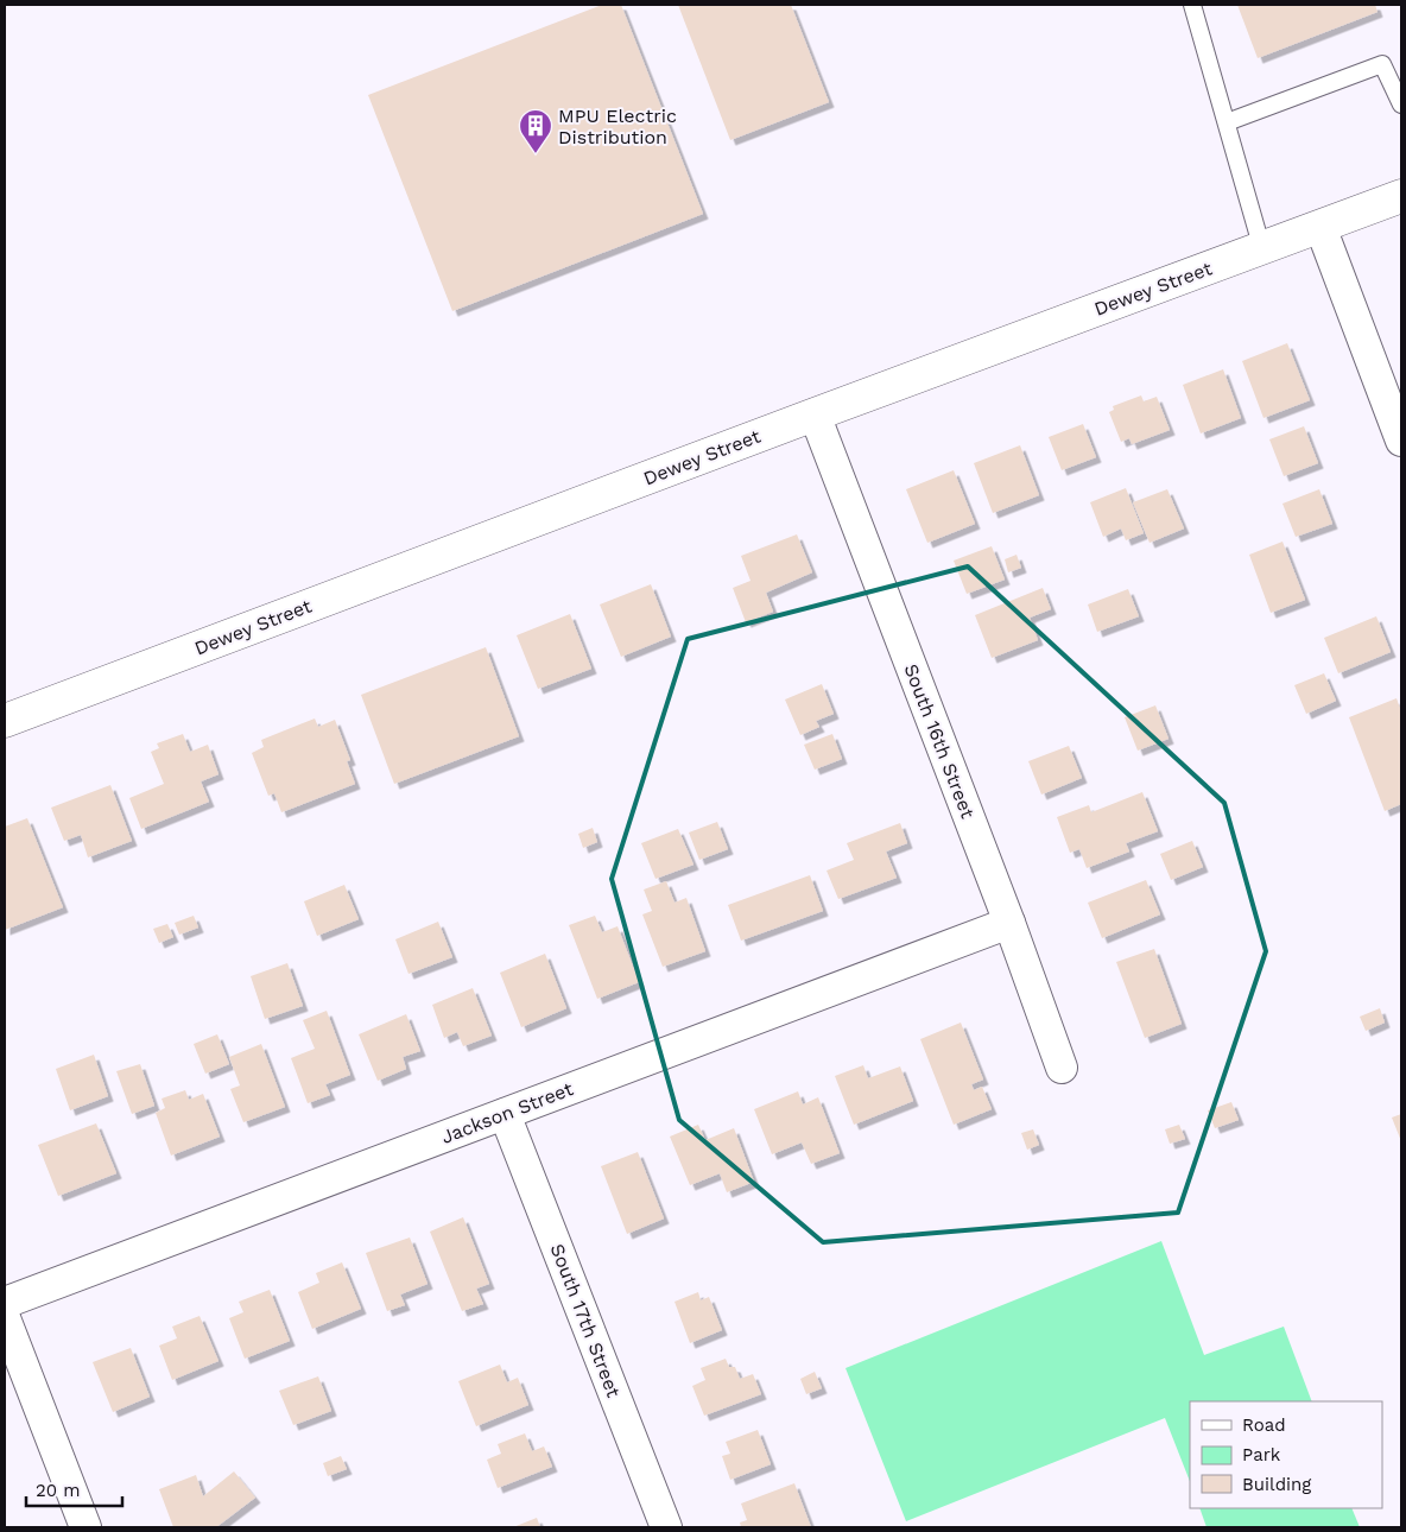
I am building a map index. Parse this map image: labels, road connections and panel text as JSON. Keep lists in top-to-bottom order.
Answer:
{
  "streets": {
    "street": [
      "Dewey Street",
      "South 16th Street",
      "Jackson Street",
      "South 17th Street"
    ]
  },
  "crossings": [
    ["Dewey Street", "South 16th Street"],
    ["South 16th Street", "Jackson Street"],
    ["Jackson Street", "South 17th Street"]
  ],
  "places": {
    "building": ["MPU Electric Distribution"]
  },
  "legend": ["Road", "Park", "Building"],
  "scale_bar": "20 m"
}
